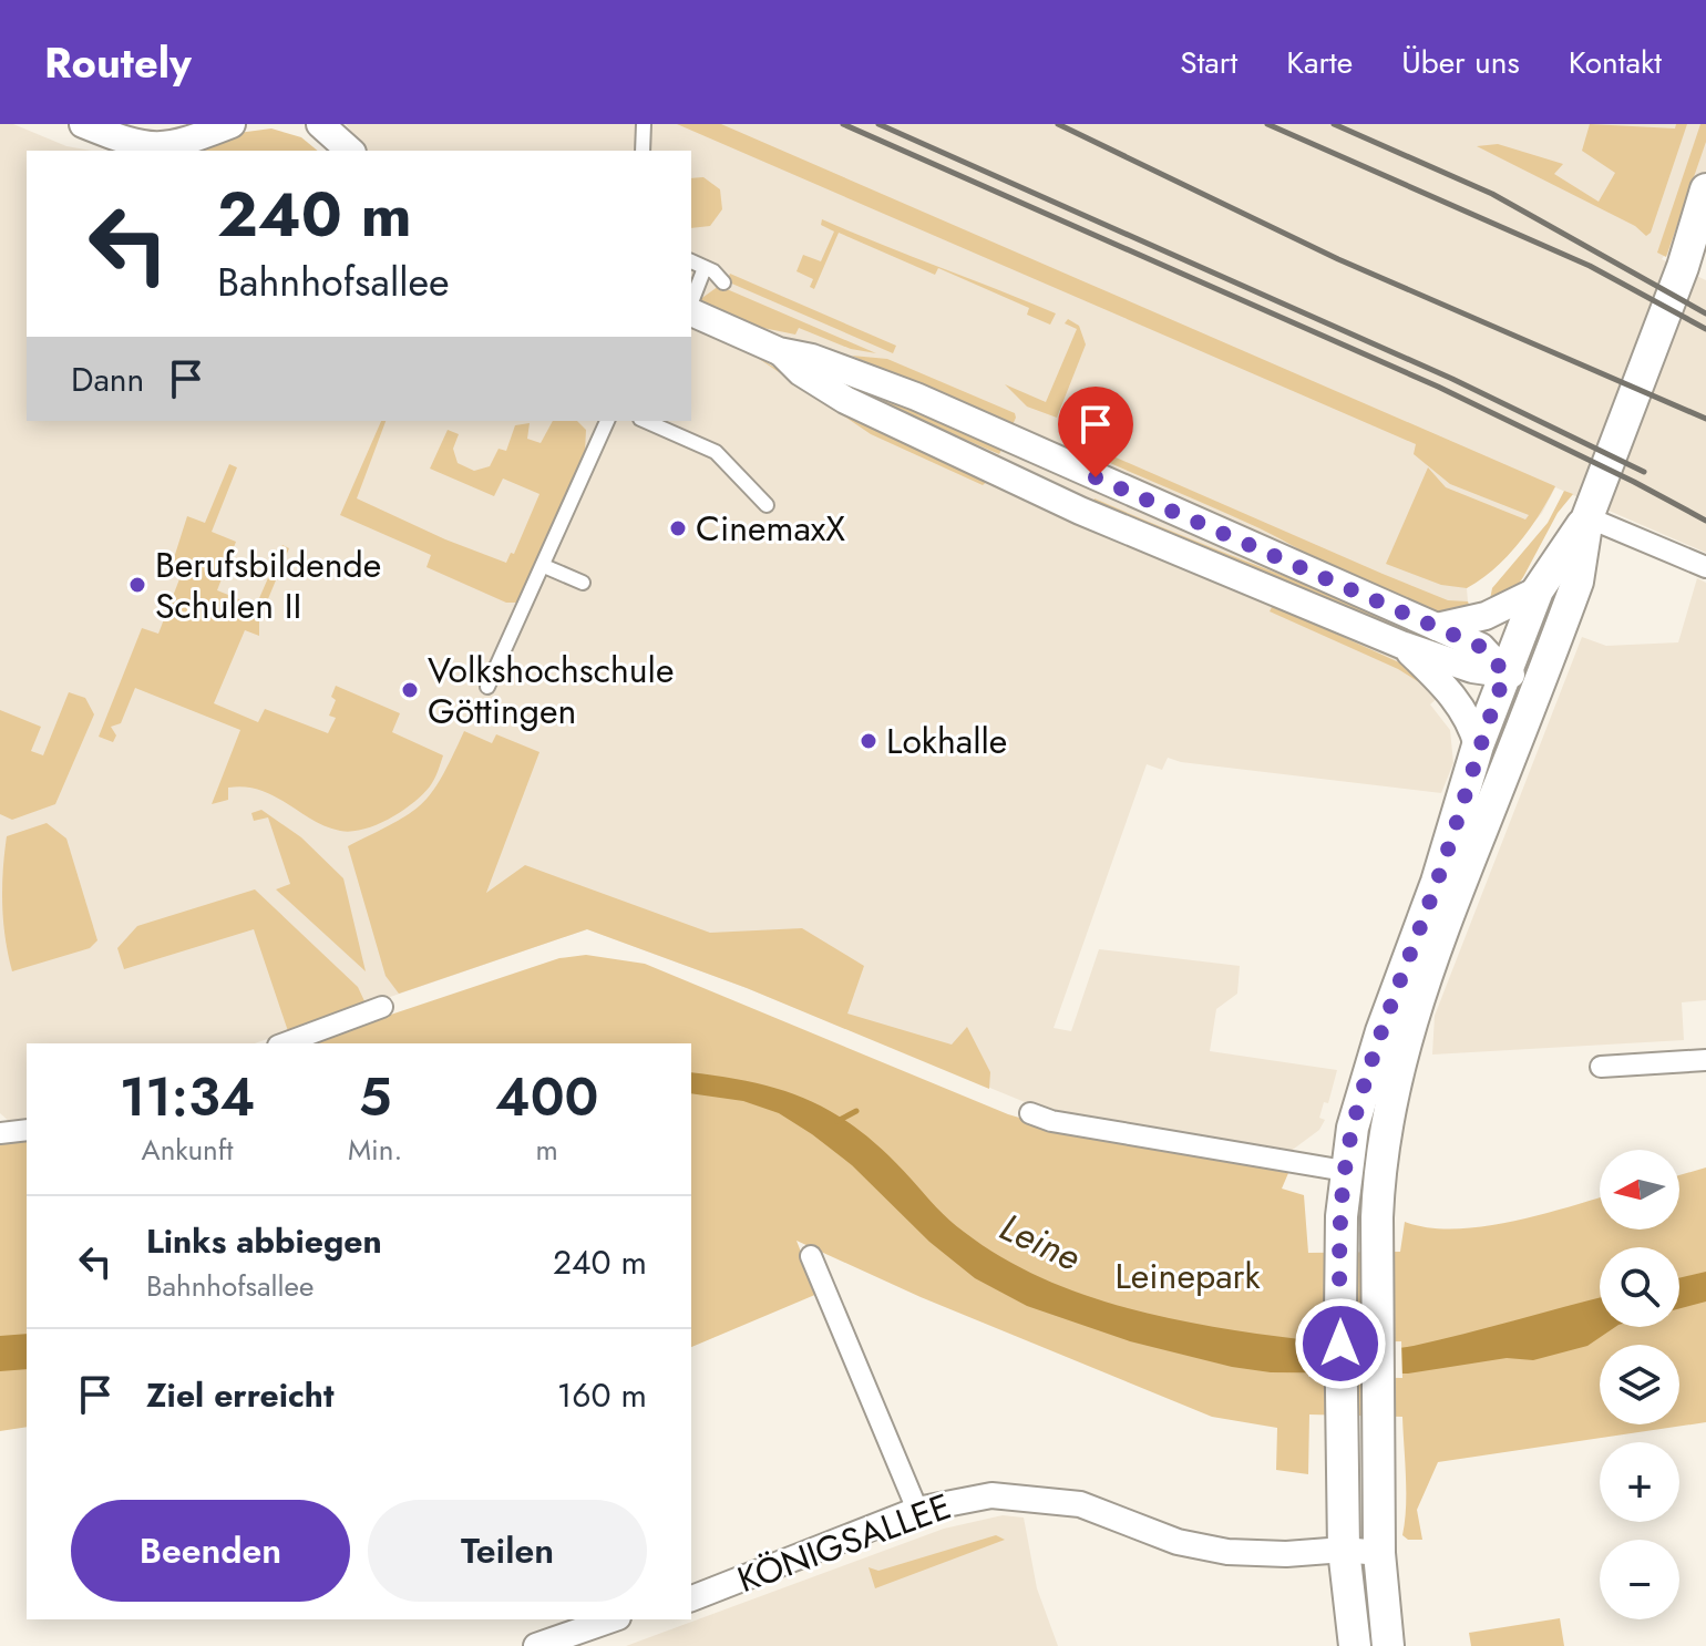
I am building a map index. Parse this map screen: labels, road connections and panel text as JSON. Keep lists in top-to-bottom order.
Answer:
{
  "streets": {
    "street": ["KÖNIGSALLEE"]
  },
  "water": ["Leine"],
  "parks": ["Leinepark"],
  "places": [
    "CinemaxX",
    "Berufsbildende Schulen II",
    "Volkshochschule Göttingen",
    "Lokhalle"
  ],
  "north": "left",
  "page": {
    "header": "Routely",
    "nav": [
      "Start",
      "Karte",
      "Über uns",
      "Kontakt"
    ],
    "turn": ["240 m", "Bahnhofsallee"],
    "then": "Dann",
    "eta": [
      "11:34",
      "Ankunft",
      "5",
      "Min.",
      "400",
      "m"
    ],
    "map_buttons": ["+", "−"],
    "list": [
      {
        "name": "Links abbiegen",
        "note": "Bahnhofsallee",
        "value": "240 m"
      },
      {
        "name": "Ziel erreicht",
        "value": "160 m"
      }
    ],
    "buttons": ["Beenden", "Teilen"]
  }
}
